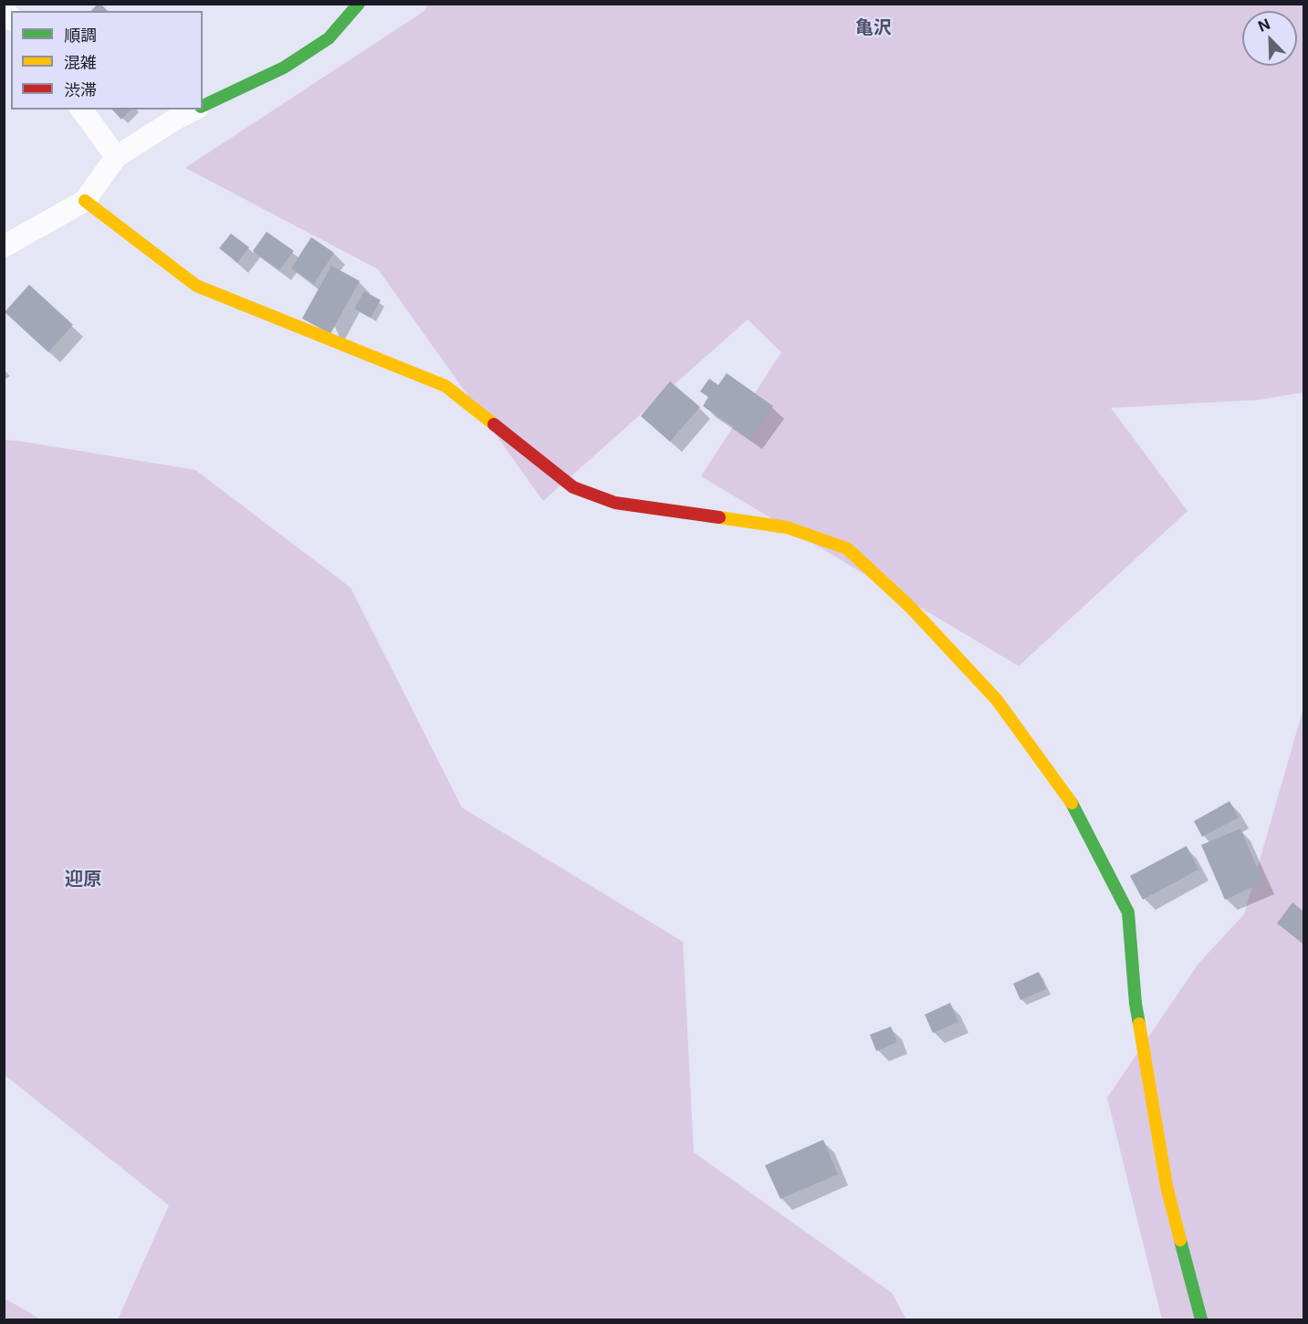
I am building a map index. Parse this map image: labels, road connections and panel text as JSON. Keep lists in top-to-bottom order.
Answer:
{
  "districts": ["亀沢", "迎原"],
  "legend": ["順調", "混雑", "渋滞"],
  "north": "top left"
}
